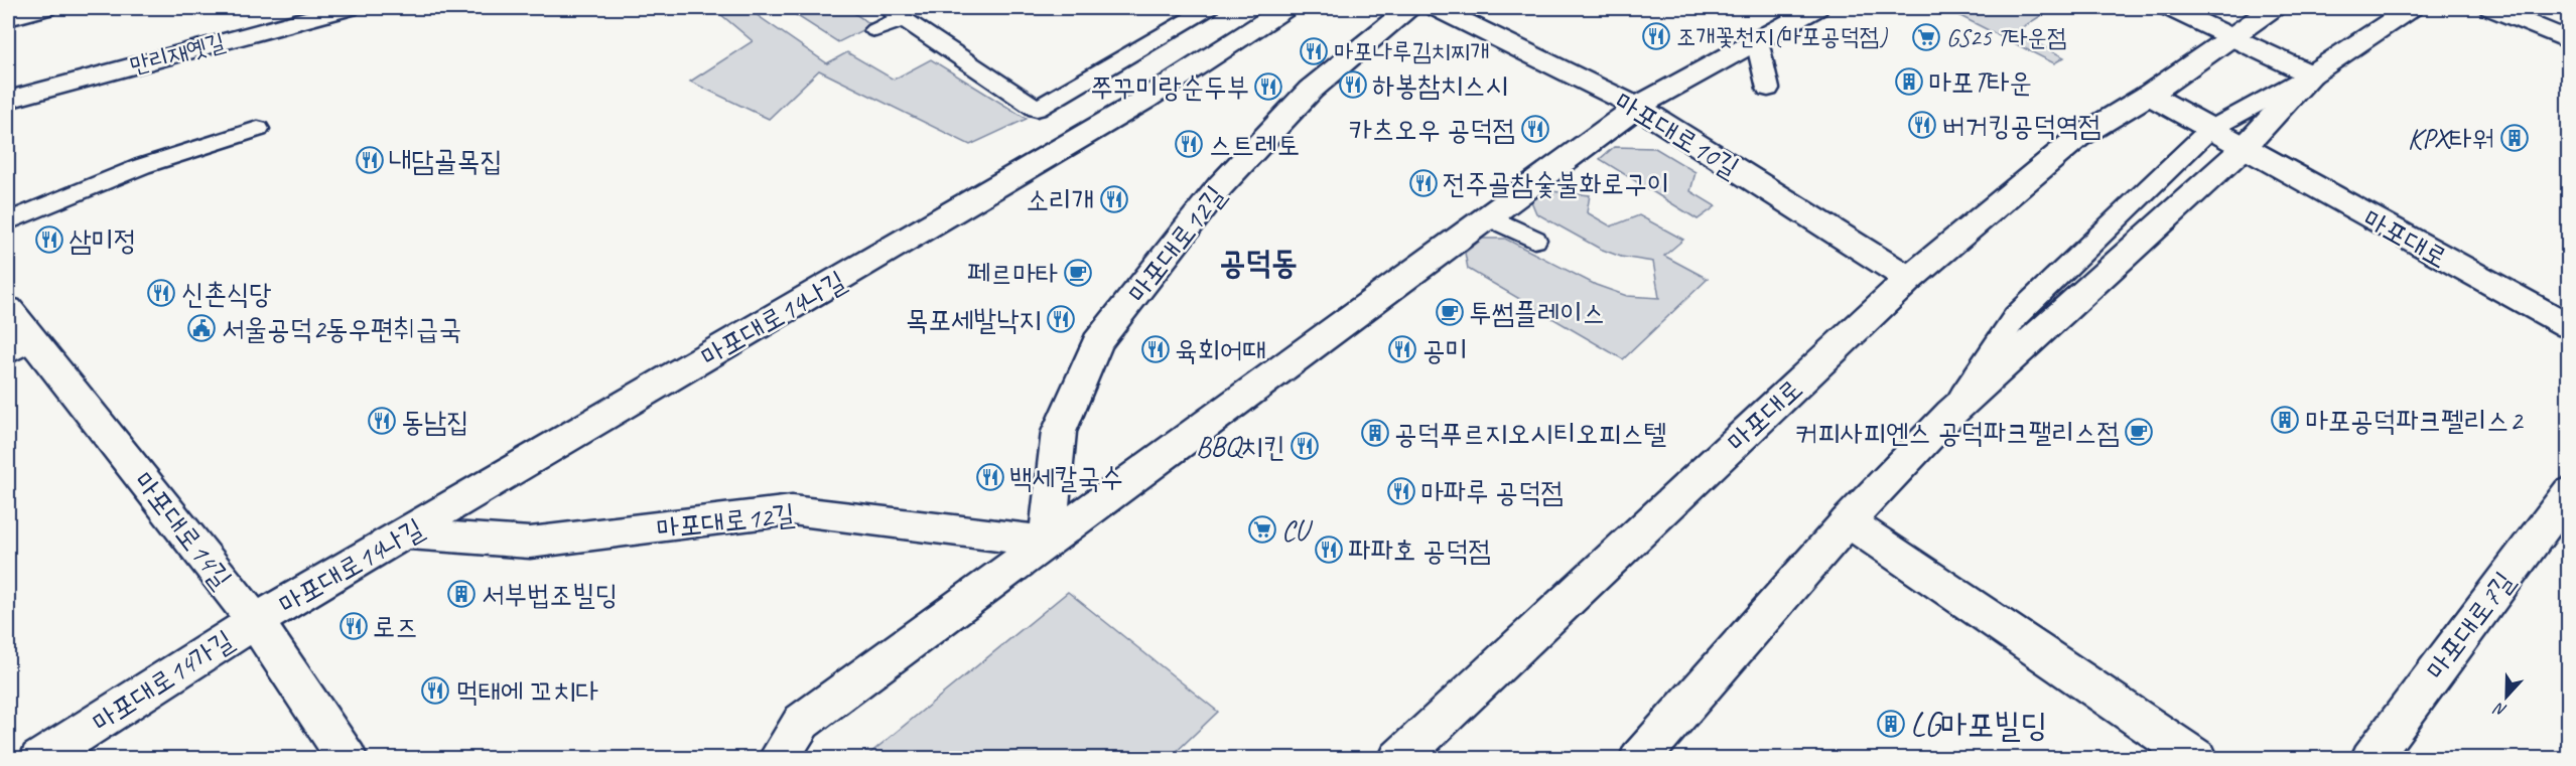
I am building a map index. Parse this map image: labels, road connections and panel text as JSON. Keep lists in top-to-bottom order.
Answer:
{
  "streets": {
    "street": [
      "만리재옛길",
      "마포대로10길",
      "마포대로",
      "마포대로12길",
      "마포대로14나길",
      "마포대로14길",
      "마포대로7길",
      "마포대로14가길"
    ]
  },
  "crossings": [
    ["마포대로10길", "마포대로"],
    ["마포대로12길", "마포대로14나길"],
    ["마포대로14나길", "마포대로14길"],
    ["마포대로14나길", "마포대로14가길"],
    ["마포대로14길", "마포대로14가길"]
  ],
  "districts": ["공덕동"],
  "places": {
    "restaurant": [
      "조개꽃천지(마포공덕점)",
      "마포나루김치찌개",
      "하봉참치스시",
      "쭈꾸미랑순두부",
      "버거킹공덕역점",
      "카츠오우 공덕점",
      "스트레토",
      "내담골목집",
      "전주골참숯불화로구이",
      "소리개",
      "삼미정",
      "신촌식당",
      "목포세발낙지",
      "육회어때",
      "공미",
      "동남집",
      "BBQ치킨",
      "백세칼국수",
      "마파루 공덕점",
      "파파호 공덕점",
      "로즈",
      "먹태에 꼬치다"
    ],
    "supermarket": ["GS25 T타운점", "CU"],
    "building": [
      "마포T타운",
      "KPX타워",
      "마포공덕파크펠리스2",
      "공덕푸르지오시티오피스텔",
      "서부법조빌딩",
      "LG마포빌딩"
    ],
    "cafe": ["페르마타", "투썸플레이스", "커피사피엔스 공덕파크팰리스점"],
    "public building": ["서울공덕2동우편취급국"]
  },
  "north": "bottom"
}
